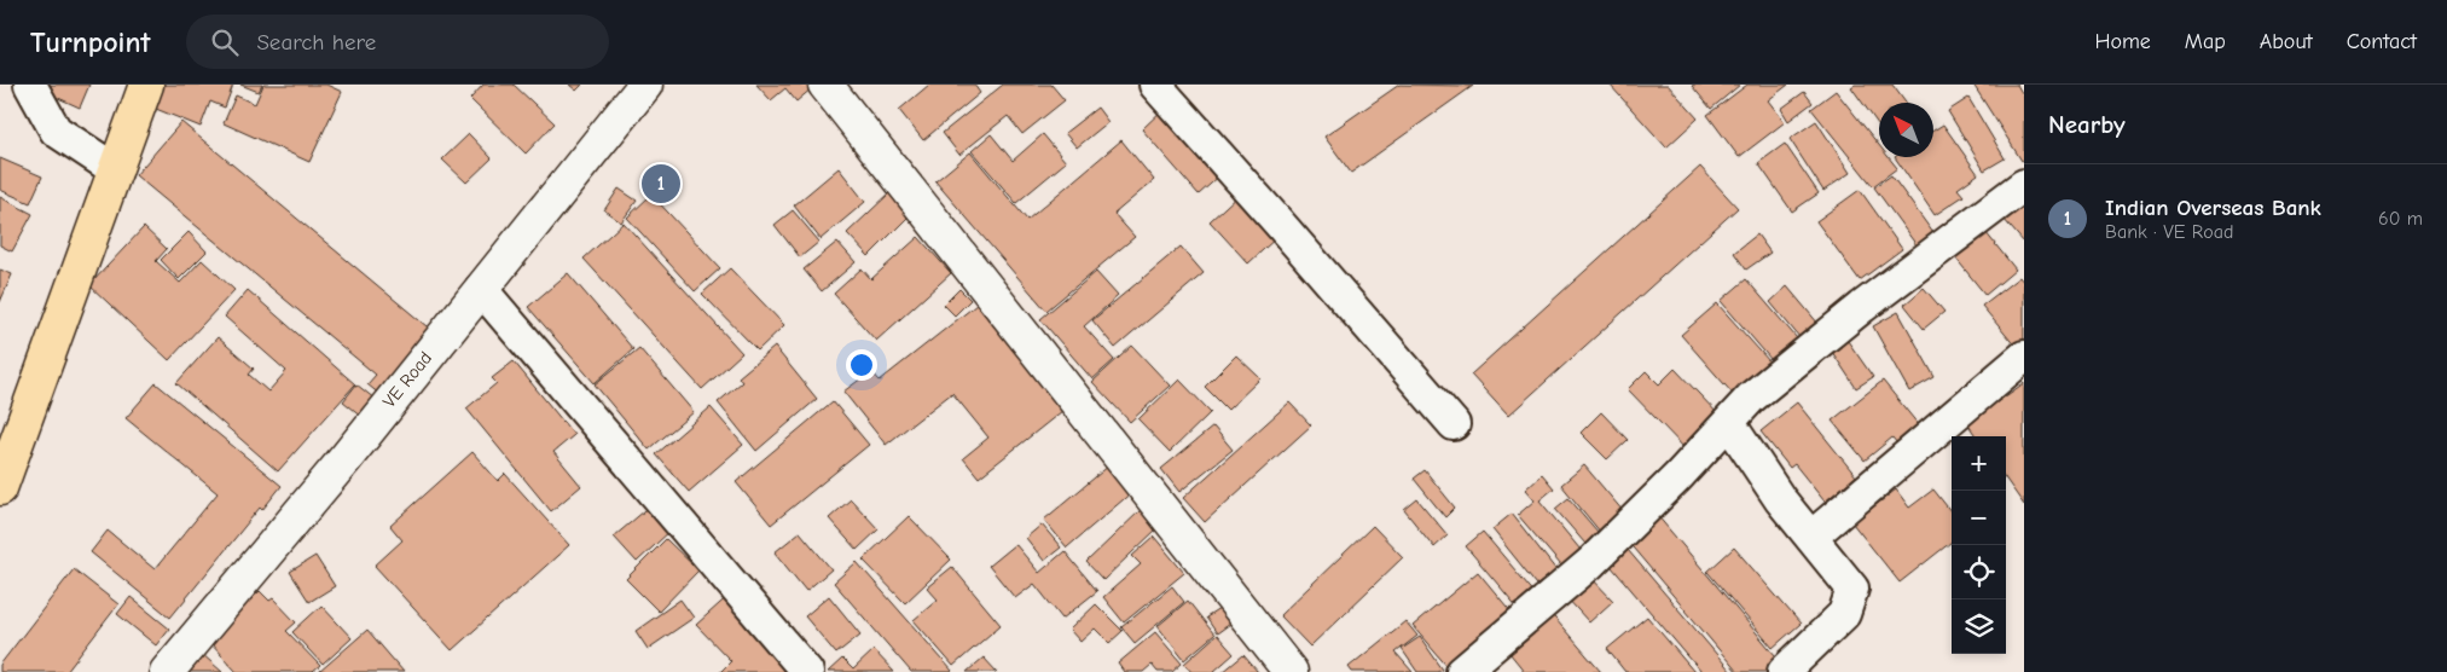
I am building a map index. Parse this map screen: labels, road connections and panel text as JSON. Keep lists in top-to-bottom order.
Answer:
{
  "streets": {
    "main road": ["VE Road"]
  },
  "north": "top left",
  "page": {
    "header": "Turnpoint",
    "search": "Search here",
    "nav": [
      "Home",
      "Map",
      "About",
      "Contact"
    ],
    "heading": "Nearby",
    "pins": "1",
    "list": [
      {
        "mark": "1",
        "name": "Indian Overseas Bank",
        "note": "Bank · VE Road",
        "value": "60 m"
      }
    ],
    "map_buttons": ["+", "−"]
  }
}
